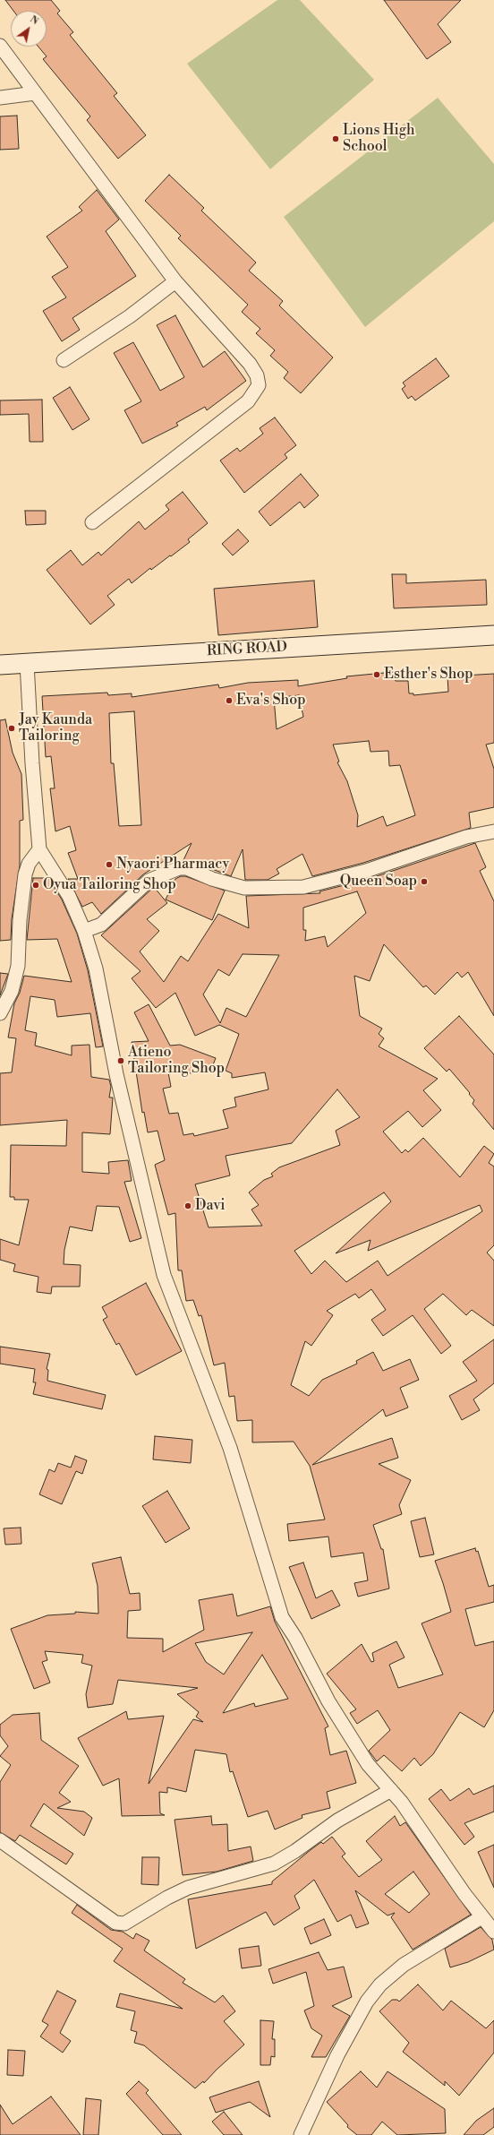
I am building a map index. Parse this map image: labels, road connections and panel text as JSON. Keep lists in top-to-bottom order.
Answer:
{
  "streets": {
    "main road": ["RING ROAD"]
  },
  "places": [
    "Lions High School",
    "Esther's Shop",
    "Eva's Shop",
    "Jay Kaunda Tailoring",
    "Nyaori Pharmacy",
    "Queen Soap",
    "Oyua Tailoring Shop",
    "Atieno Tailoring Shop",
    "Davi"
  ],
  "north": "top right"
}
